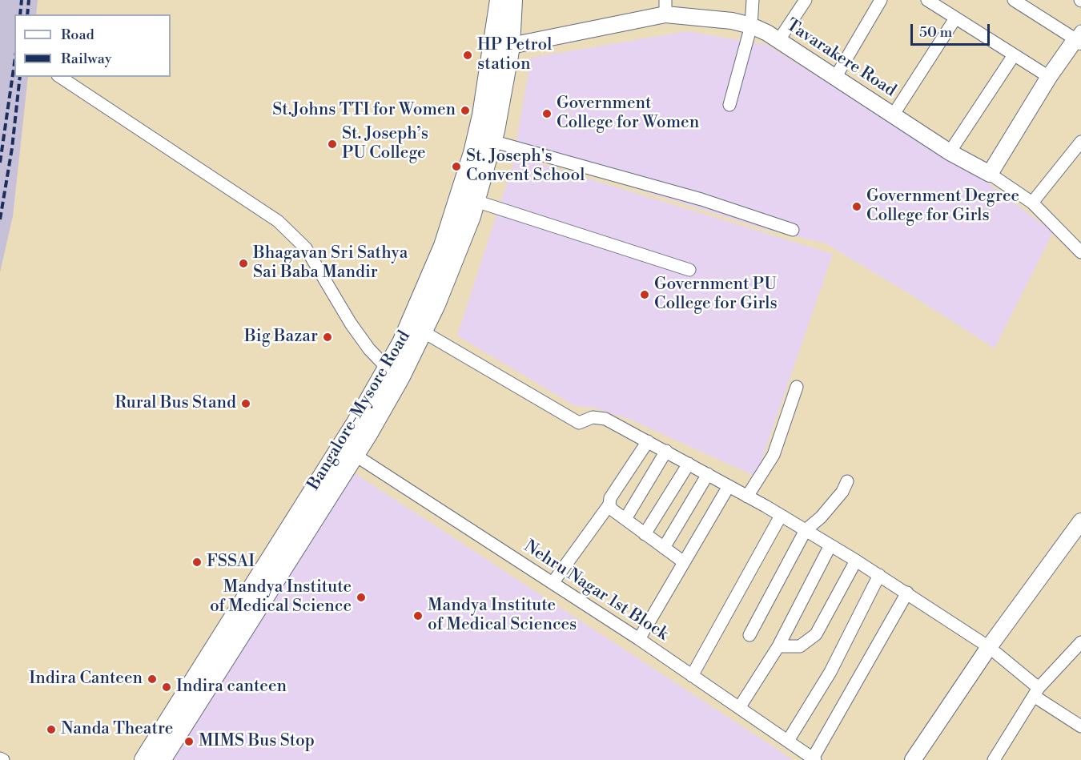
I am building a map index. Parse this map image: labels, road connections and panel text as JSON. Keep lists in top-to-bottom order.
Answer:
{
  "streets": {
    "main road": ["Bangalore-Mysore Road"],
    "street": ["Tavarakere Road", "Nehru Nagar 1st Block"]
  },
  "crossings": [
    ["Tavarakere Road", "Bangalore-Mysore Road"],
    ["Bangalore-Mysore Road", "Nehru Nagar 1st Block"]
  ],
  "places": [
    "HP Petrol station",
    "St.Johns TTI for Women",
    "Government College for Women",
    "St. Joseph’s PU College",
    "St. Joseph's Convent School",
    "Government Degree College for Girls",
    "Bhagavan Sri Sathya Sai Baba Mandir",
    "Government PU College for Girls",
    "Big Bazar",
    "Rural Bus Stand",
    "FSSAI",
    "Mandya Institute of Medical Science",
    "Mandya Institute of Medical Sciences",
    "Indira Canteen",
    "Indira canteen",
    "Nanda Theatre",
    "MIMS Bus Stop"
  ],
  "legend": ["Road", "Railway"],
  "scale_bar": "50 m"
}
